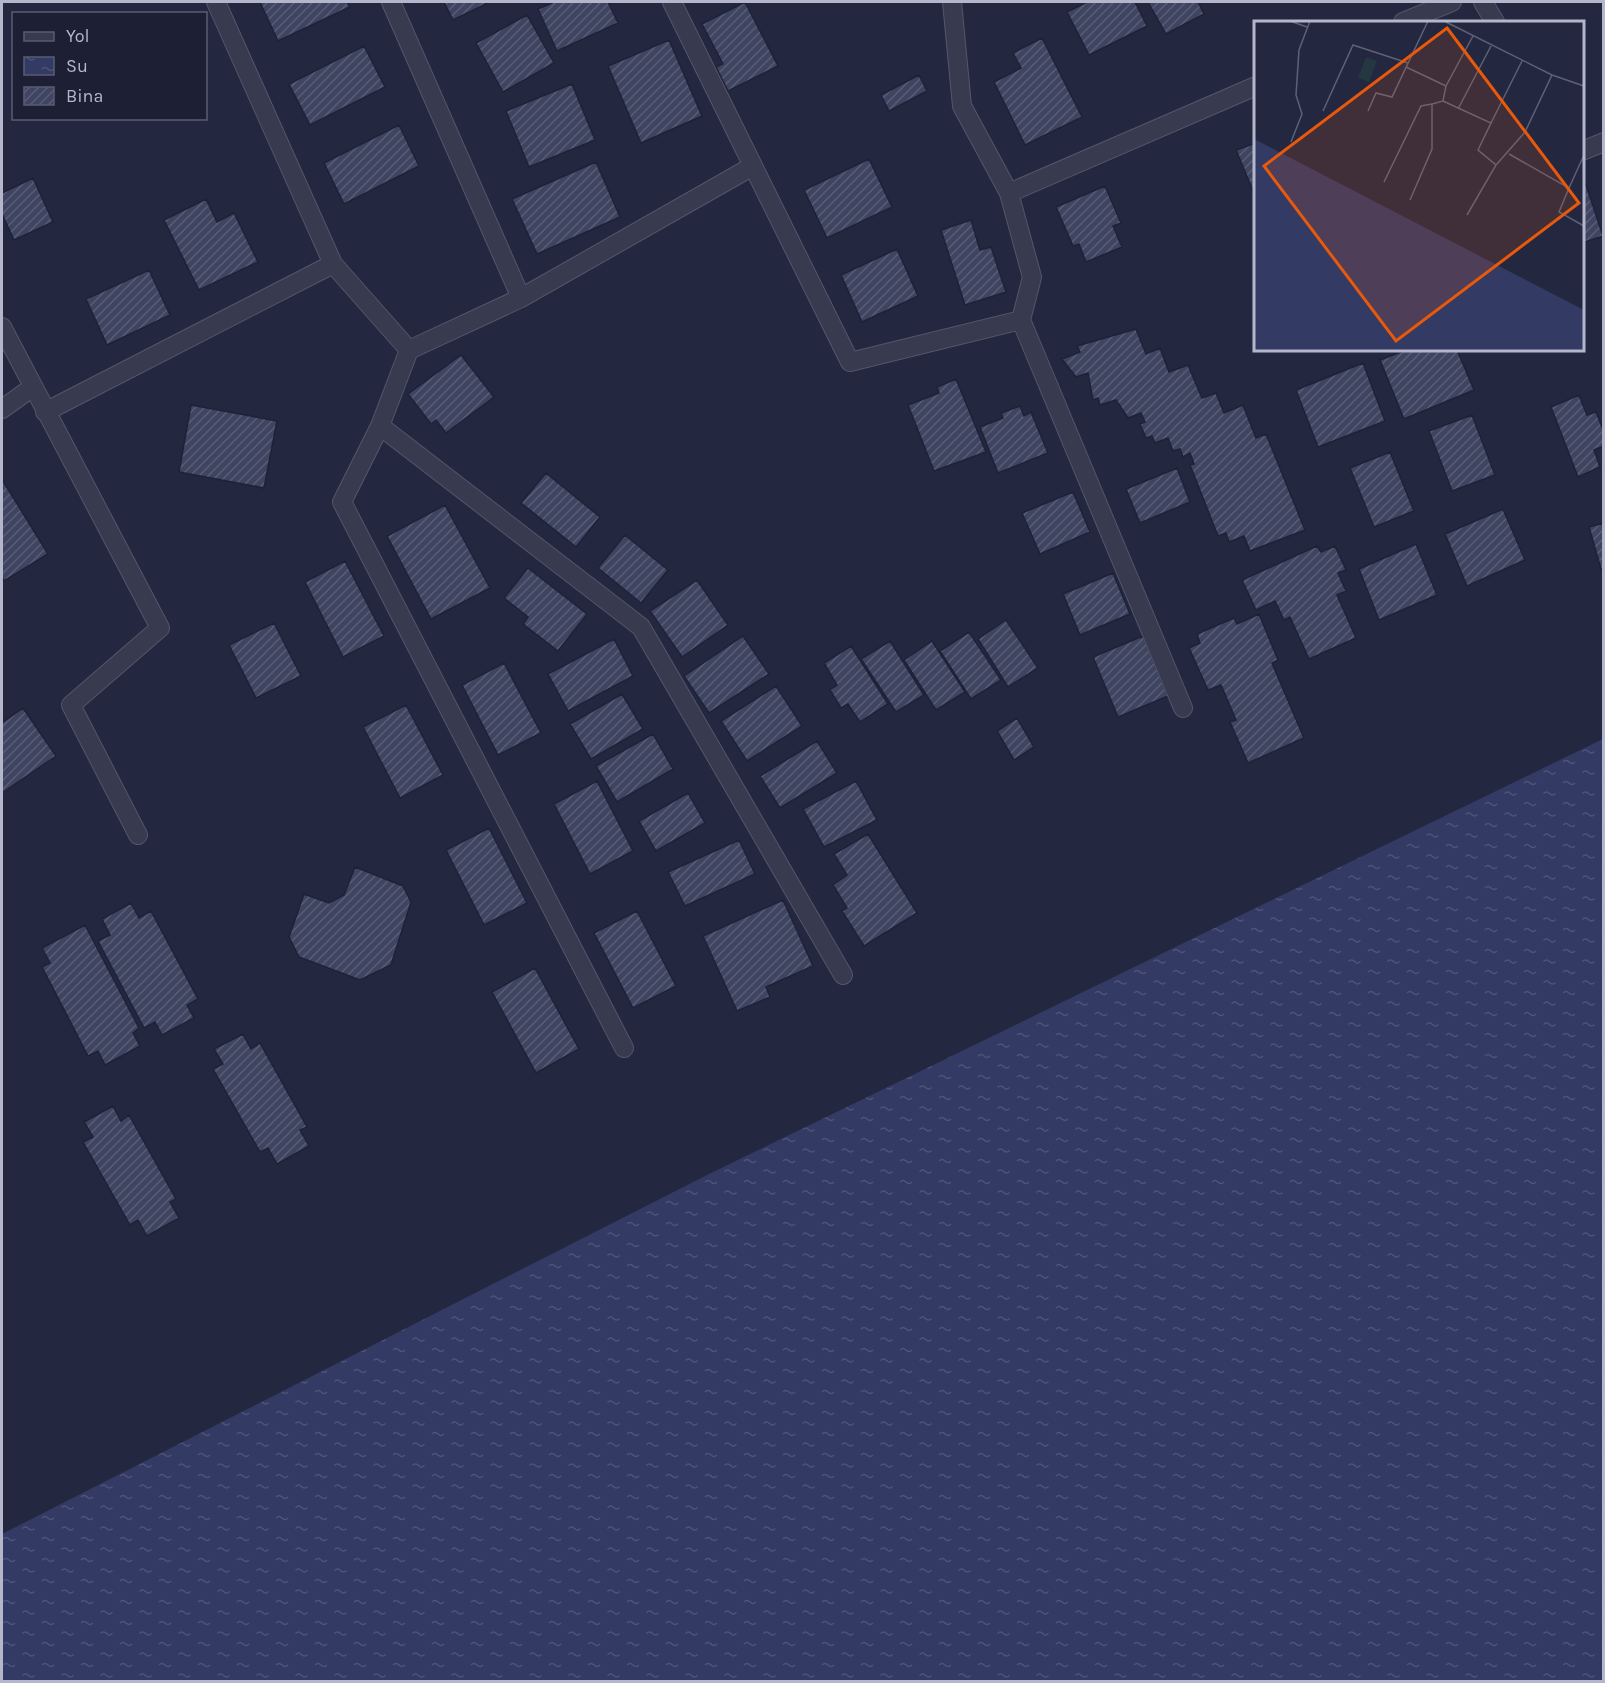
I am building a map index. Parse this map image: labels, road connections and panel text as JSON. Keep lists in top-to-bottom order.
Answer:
{
  "legend": ["Yol", "Su", "Bina"]
}
